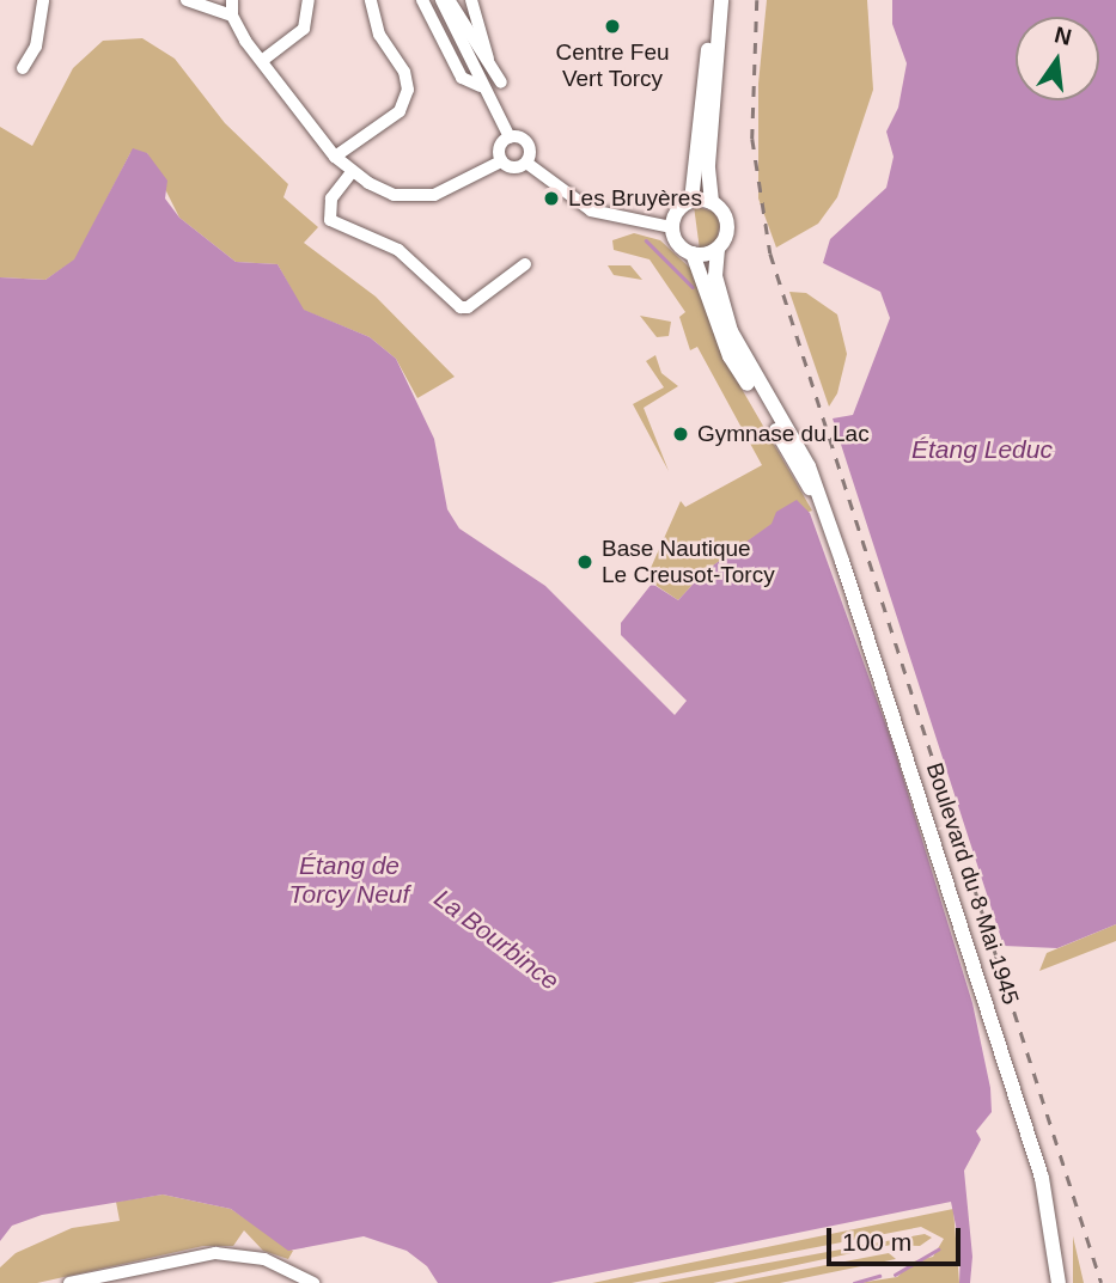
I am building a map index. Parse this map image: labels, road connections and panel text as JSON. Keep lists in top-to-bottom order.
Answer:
{
  "streets": {
    "main road": ["Boulevard du 8 Mai 1945"]
  },
  "water": ["Étang Leduc", "Étang de Torcy Neuf", "La Bourbince"],
  "places": [
    "Centre Feu Vert Torcy",
    "Les Bruyères",
    "Gymnase du Lac",
    "Base Nautique Le Creusot-Torcy"
  ],
  "scale_bar": "100 m",
  "north": "top"
}
